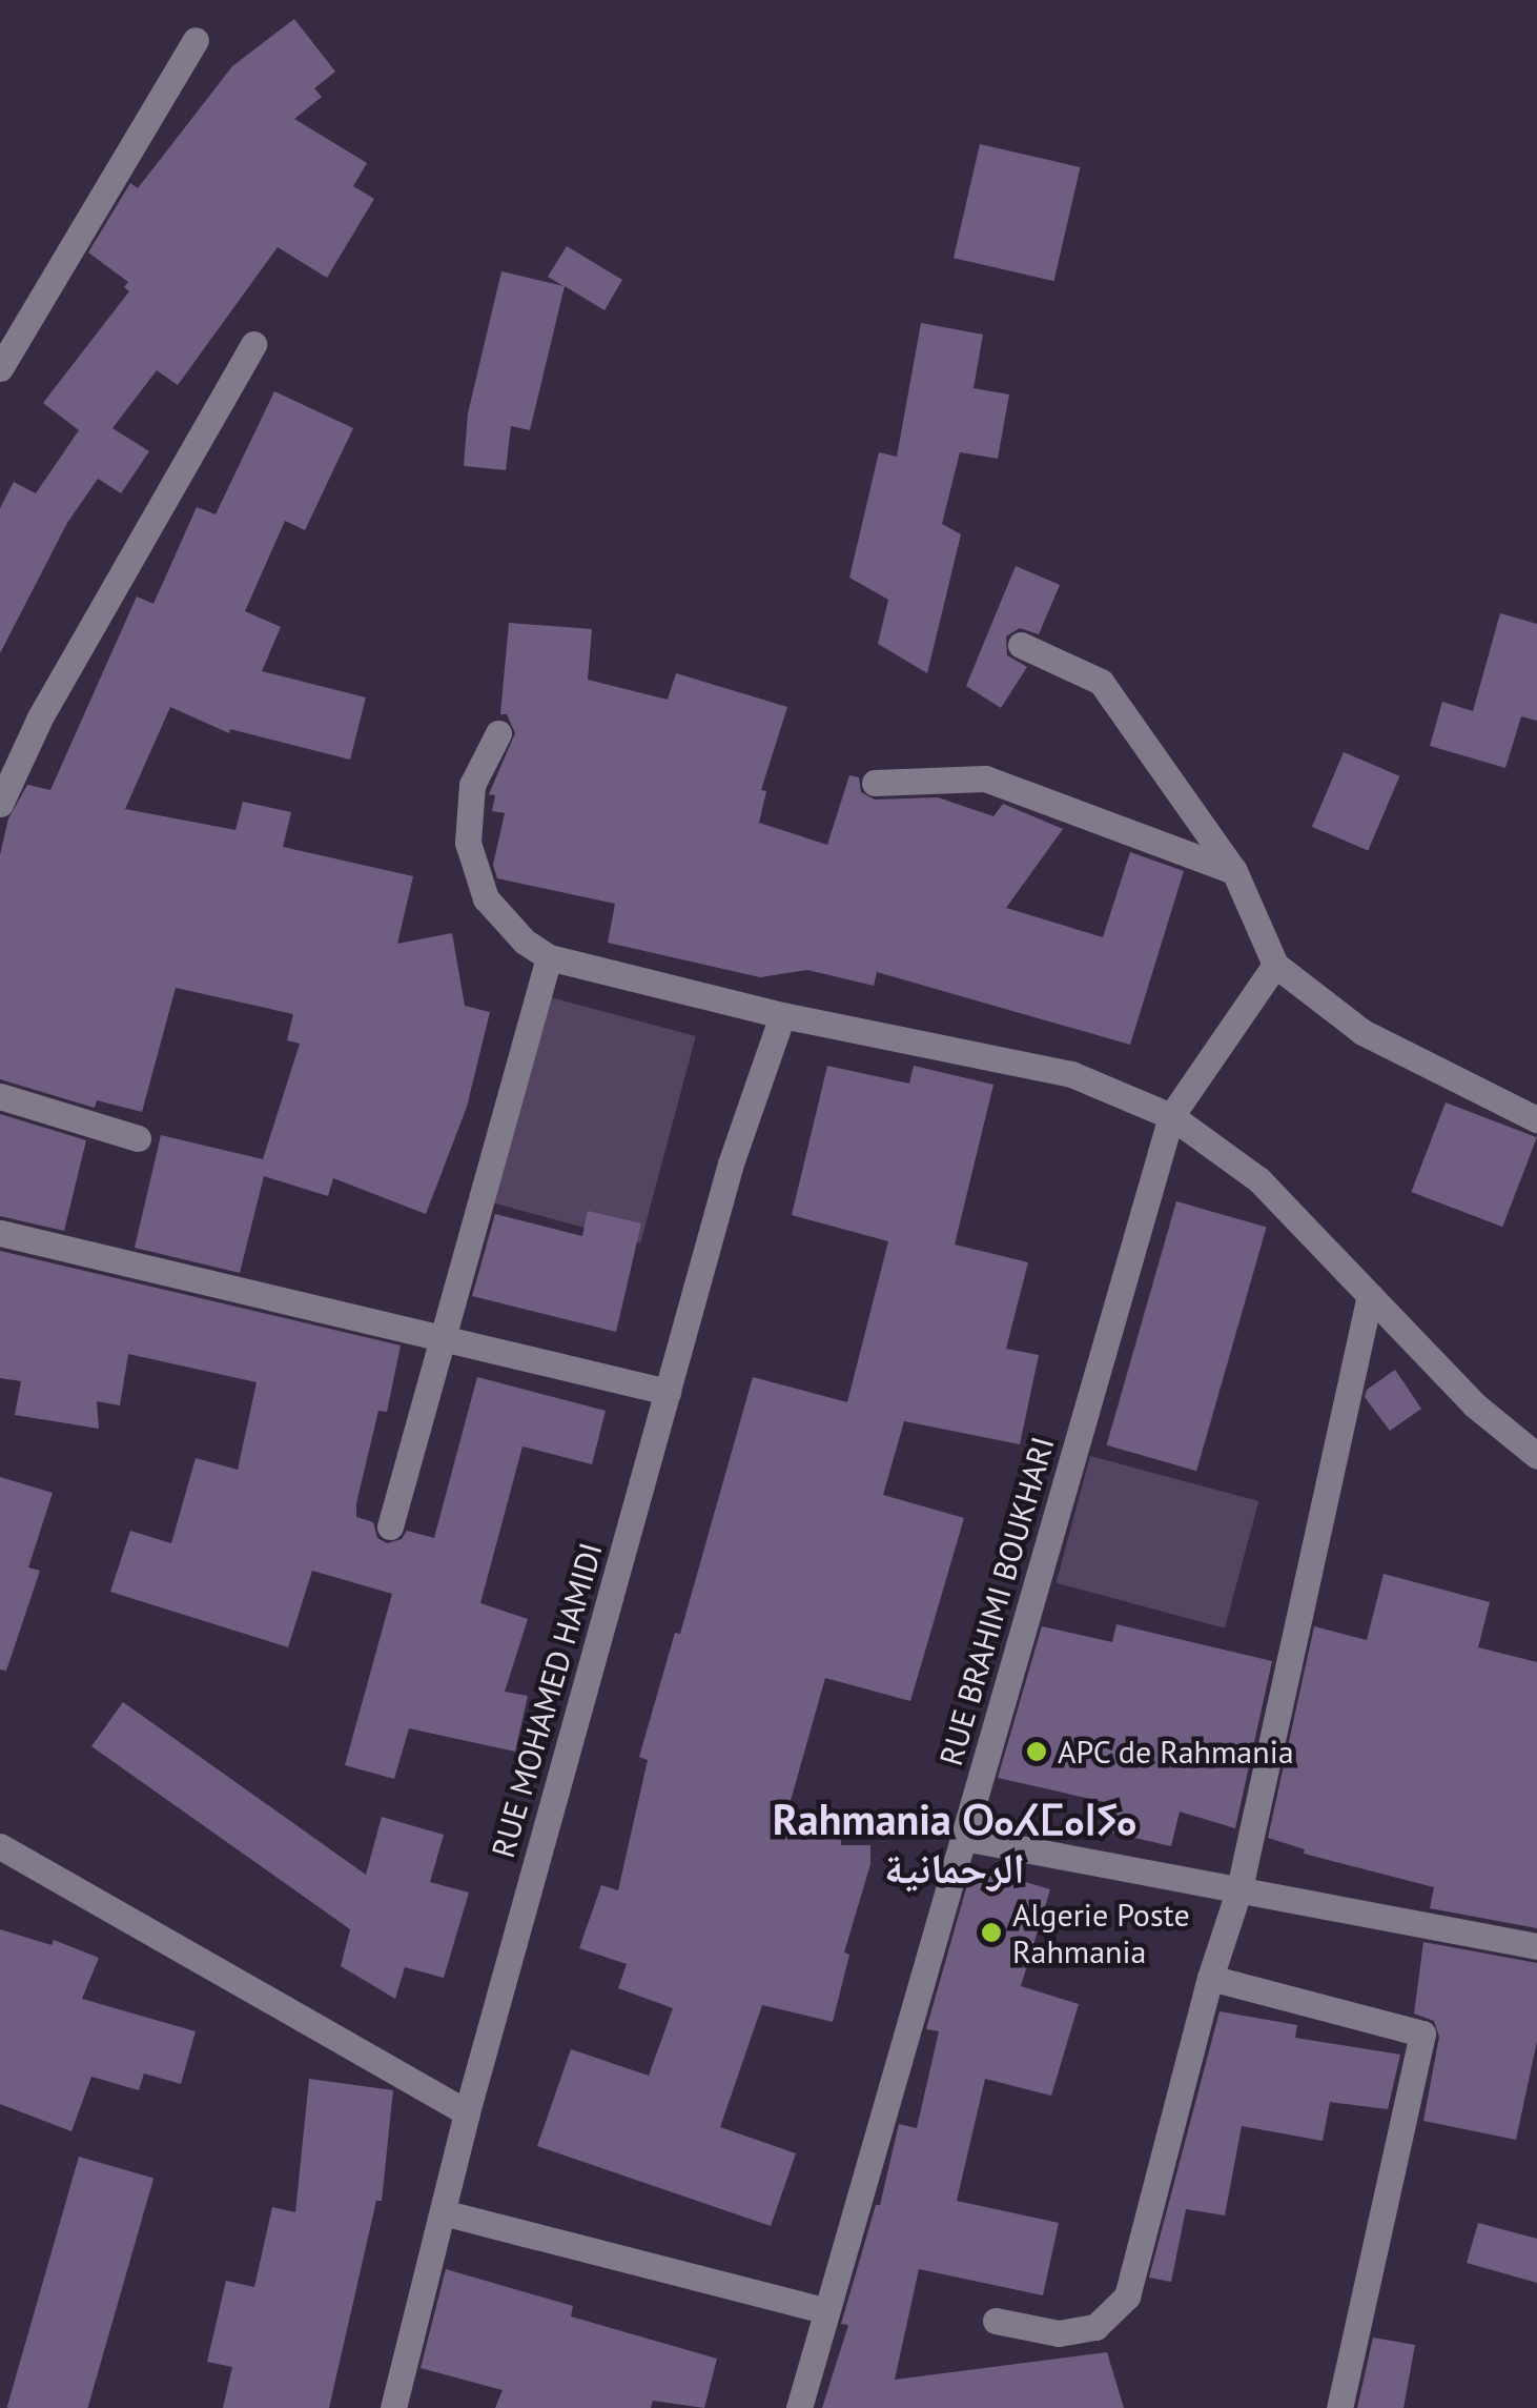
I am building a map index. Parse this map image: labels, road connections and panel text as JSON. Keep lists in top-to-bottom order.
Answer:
{
  "streets": {
    "street": ["RUE BRAHIMI BOUKHARI", "RUE MOHAMED HAMIDI"]
  },
  "districts": ["Rahmania ⵔⴰⵃⵎⴰⵏⵢⴰ الرحمانية"],
  "places": ["APC de Rahmania", "Algerie Poste Rahmania"]
}
